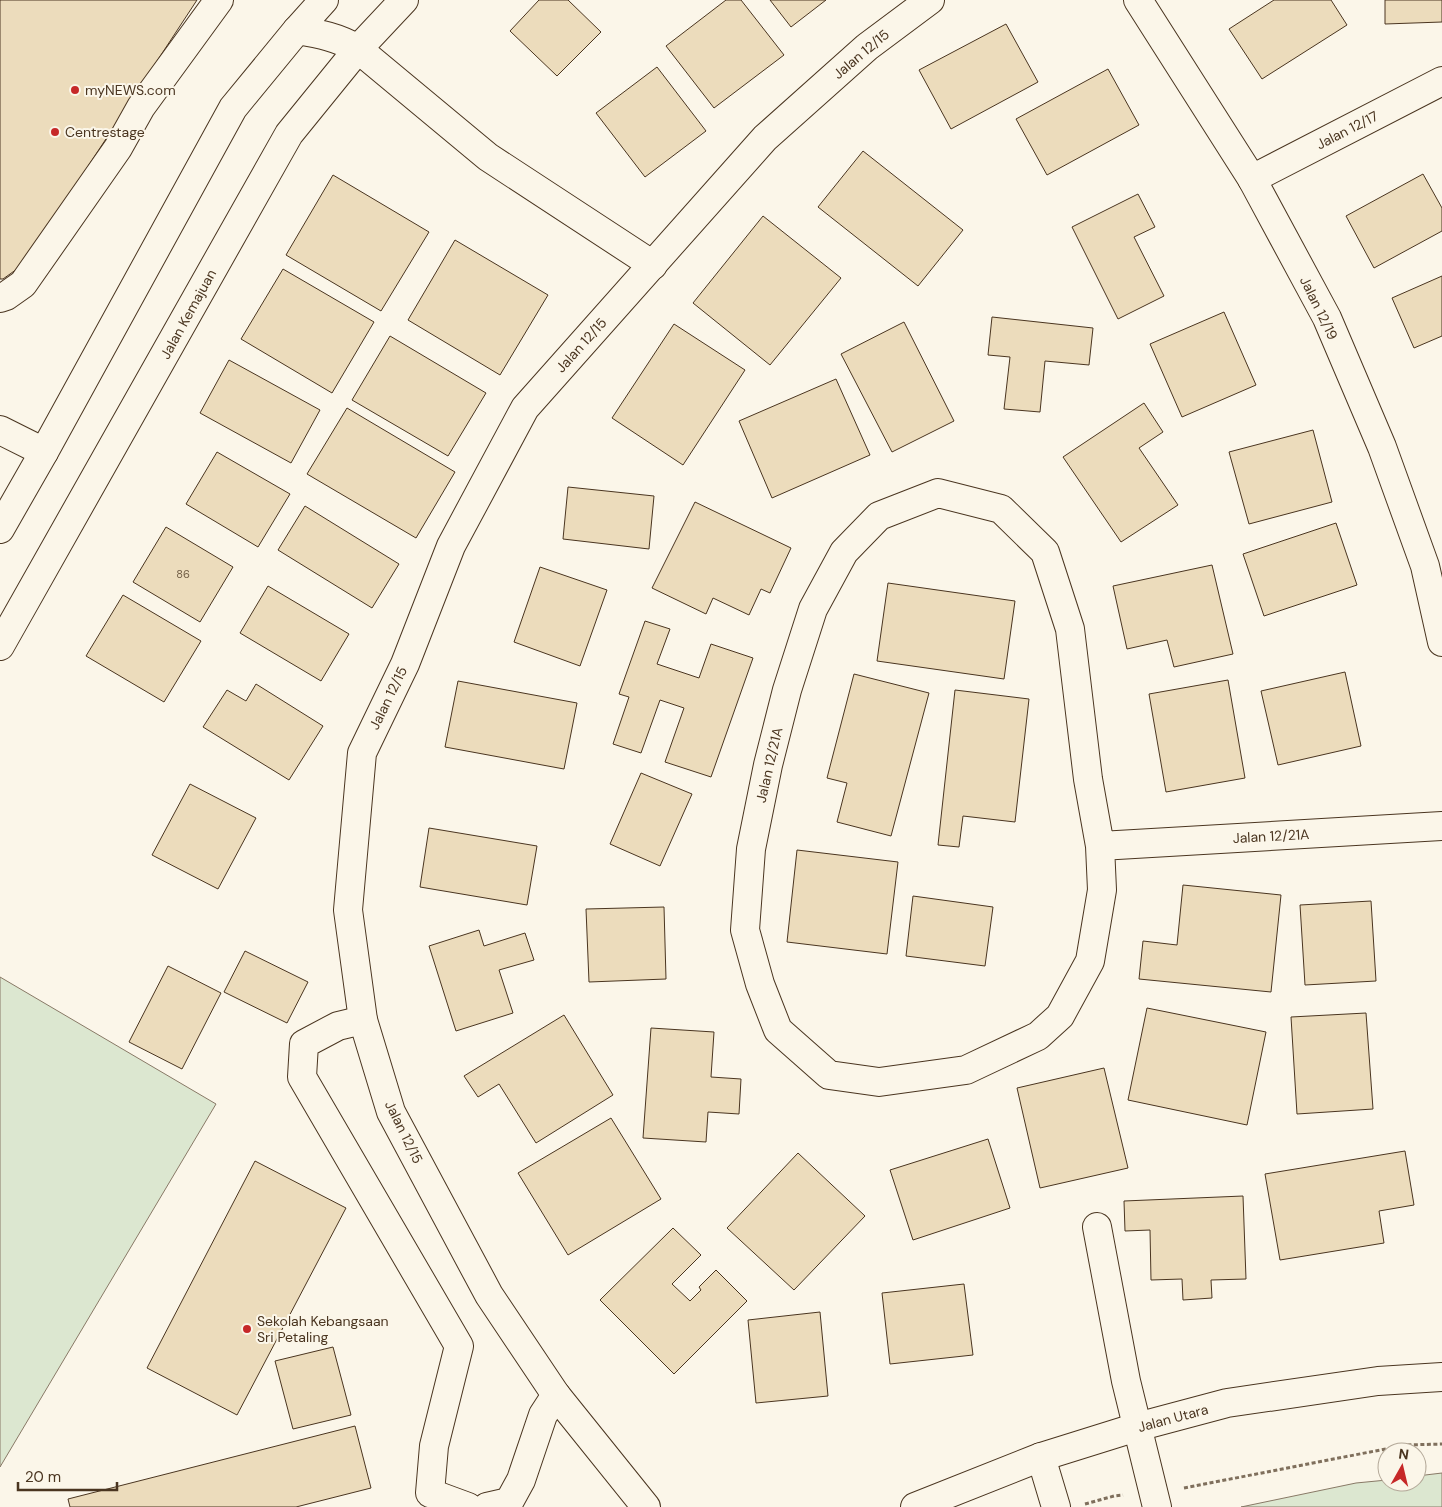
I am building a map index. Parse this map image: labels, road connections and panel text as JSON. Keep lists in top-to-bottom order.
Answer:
{
  "streets": {
    "street": [
      "Jalan 12/15",
      "Jalan 12/17",
      "Jalan 12/19",
      "Jalan Kemajuan",
      "Jalan 12/21A",
      "Jalan Utara"
    ]
  },
  "crossings": [
    ["Jalan 12/17", "Jalan 12/19"]
  ],
  "places": ["myNEWS.com", "Centrestage", "Sekolah Kebangsaan Sri Petaling"],
  "house_numbers": ["86"],
  "scale_bar": "20 m",
  "north": "top"
}
